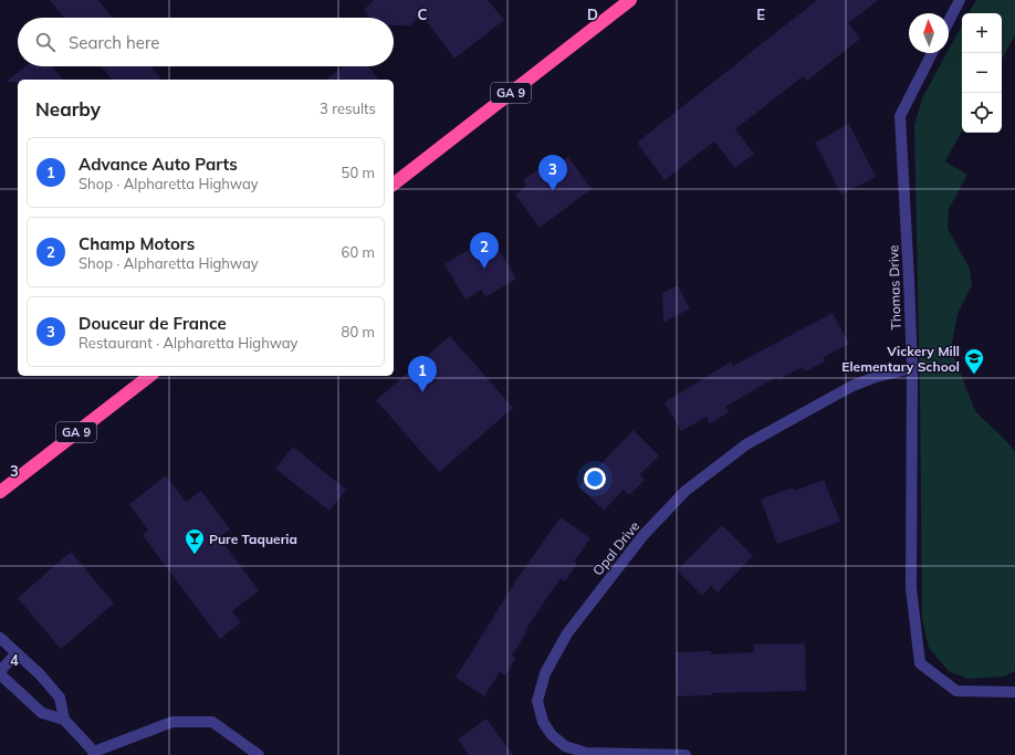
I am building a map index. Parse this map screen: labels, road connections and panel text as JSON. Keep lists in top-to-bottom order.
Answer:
{
  "streets": {
    "highway": ["GA 9"],
    "street": ["Thomas Drive", "Opal Drive"]
  },
  "crossings": [
    ["Thomas Drive", "Opal Drive"]
  ],
  "places": {
    "school or university": ["Vickery Mill Elementary School"],
    "bar": ["Pure Taqueria"]
  },
  "north": "top",
  "page": {
    "map_buttons": ["+", "−"],
    "search": "Search here",
    "heading": ["Nearby", "3 results"],
    "list": [
      {
        "mark": "1",
        "name": "Advance Auto Parts",
        "note": "Shop · Alpharetta Highway",
        "value": "50 m"
      },
      {
        "mark": "2",
        "name": "Champ Motors",
        "note": "Shop · Alpharetta Highway",
        "value": "60 m"
      },
      {
        "mark": "3",
        "name": "Douceur de France",
        "note": "Restaurant · Alpharetta Highway",
        "value": "80 m"
      }
    ],
    "pins": ["3", "2", "1"]
  },
  "grid": {
    "columns": ["C", "D", "E"],
    "rows": ["3", "4"]
  }
}
